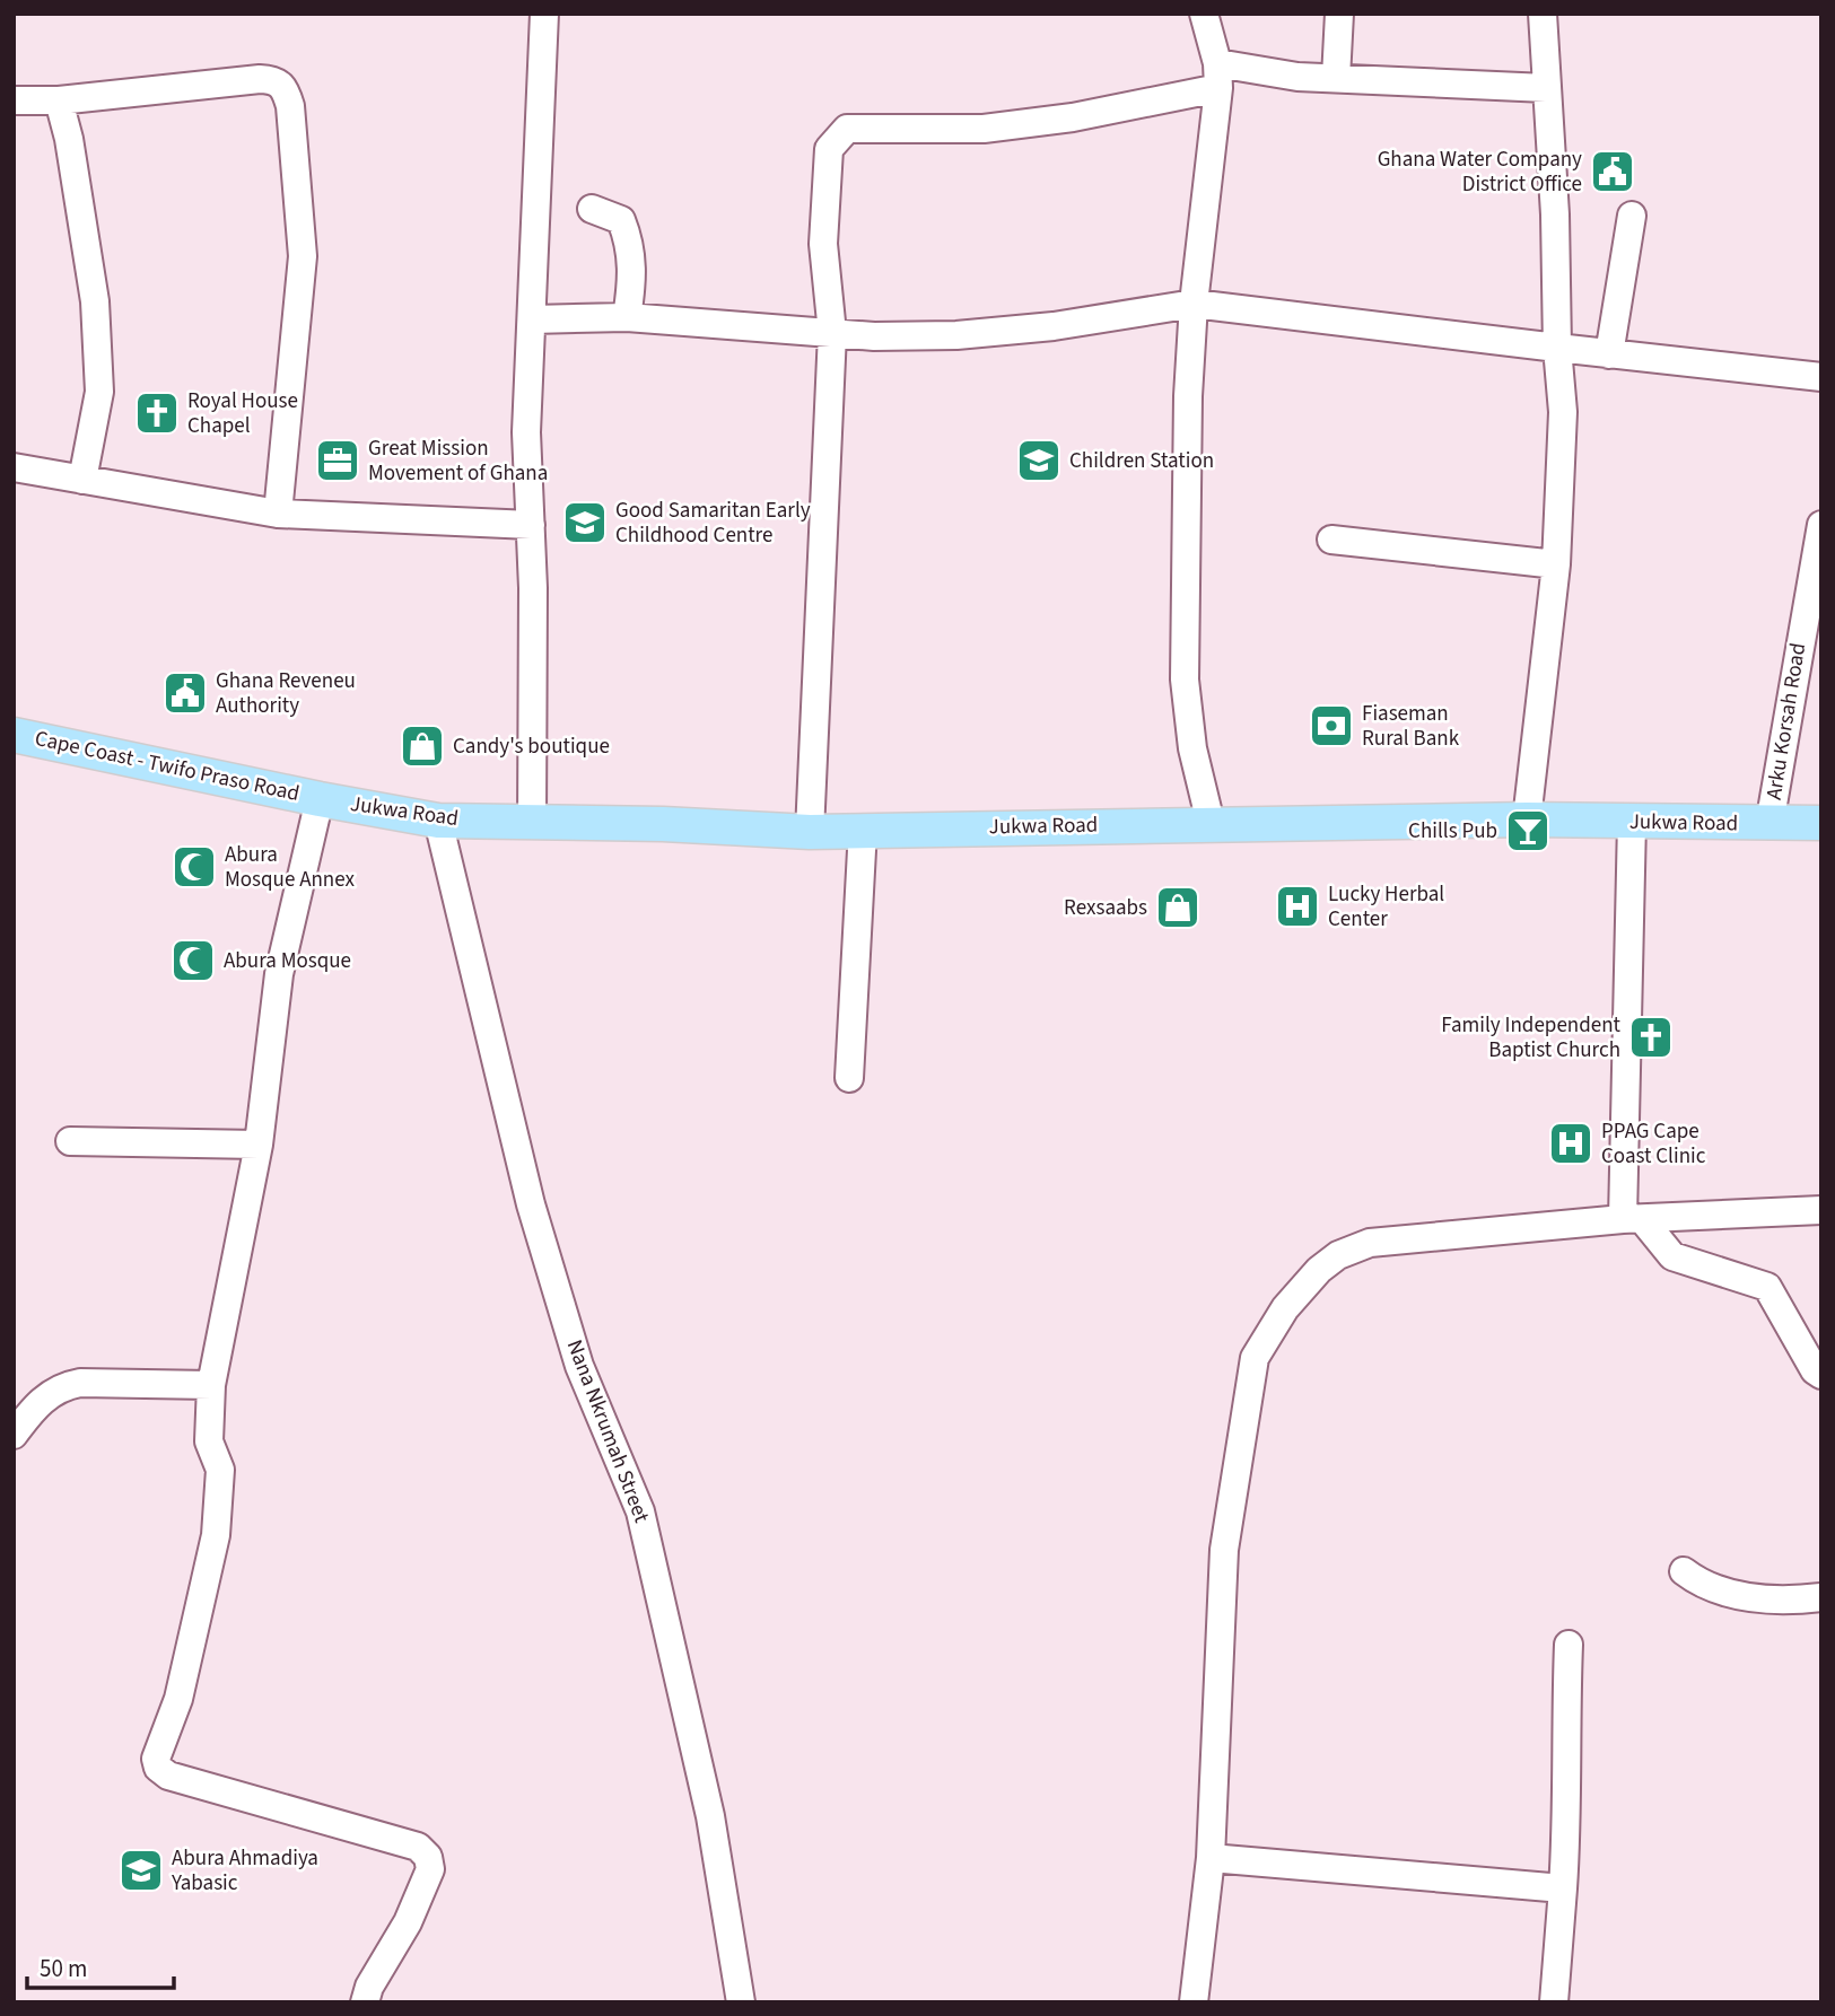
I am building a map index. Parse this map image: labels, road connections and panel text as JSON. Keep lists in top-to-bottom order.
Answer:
{
  "streets": {
    "main road": ["Cape Coast - Twifo Praso Road", "Jukwa Road"],
    "street": ["Arku Korsah Road", "Nana Nkrumah Street"]
  },
  "crossings": [
    ["Arku Korsah Road", "Jukwa Road"],
    ["Cape Coast - Twifo Praso Road", "Jukwa Road"],
    ["Jukwa Road", "Nana Nkrumah Street"]
  ],
  "places": {
    "public building": ["Ghana Water Company District Office", "Ghana Reveneu Authority"],
    "church": ["Royal House Chapel", "Family Independent Baptist Church"],
    "office": ["Great Mission Movement of Ghana"],
    "school or university": ["Children Station", "Good Samaritan Early Childhood Centre", "Abura Ahmadiya Yabasic"],
    "bank": ["Fiaseman Rural Bank"],
    "shop": ["Candy's boutique", "Rexsaabs"],
    "bar": ["Chills Pub"],
    "mosque": ["Abura Mosque Annex", "Abura Mosque"],
    "hospital": ["Lucky Herbal Center", "PPAG Cape Coast Clinic"]
  },
  "scale_bar": "50 m"
}
